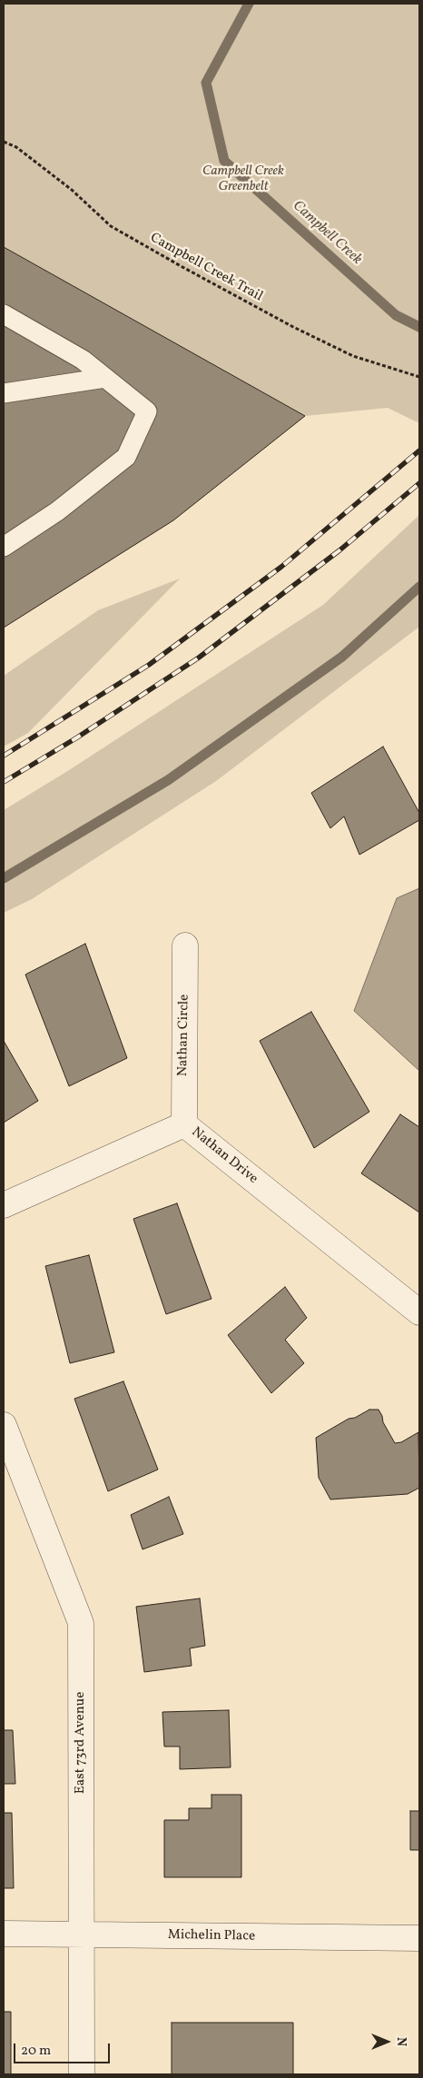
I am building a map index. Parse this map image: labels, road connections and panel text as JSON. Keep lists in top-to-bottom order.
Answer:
{
  "streets": {
    "street": [
      "Nathan Circle",
      "Nathan Drive",
      "East 73rd Avenue",
      "Michelin Place"
    ],
    "path": ["Campbell Creek Trail"]
  },
  "crossings": [
    ["Nathan Circle", "Nathan Drive"],
    ["East 73rd Avenue", "Michelin Place"]
  ],
  "water": ["Campbell Creek"],
  "parks": ["Campbell Creek Greenbelt"],
  "scale_bar": "20 m",
  "north": "right"
}
